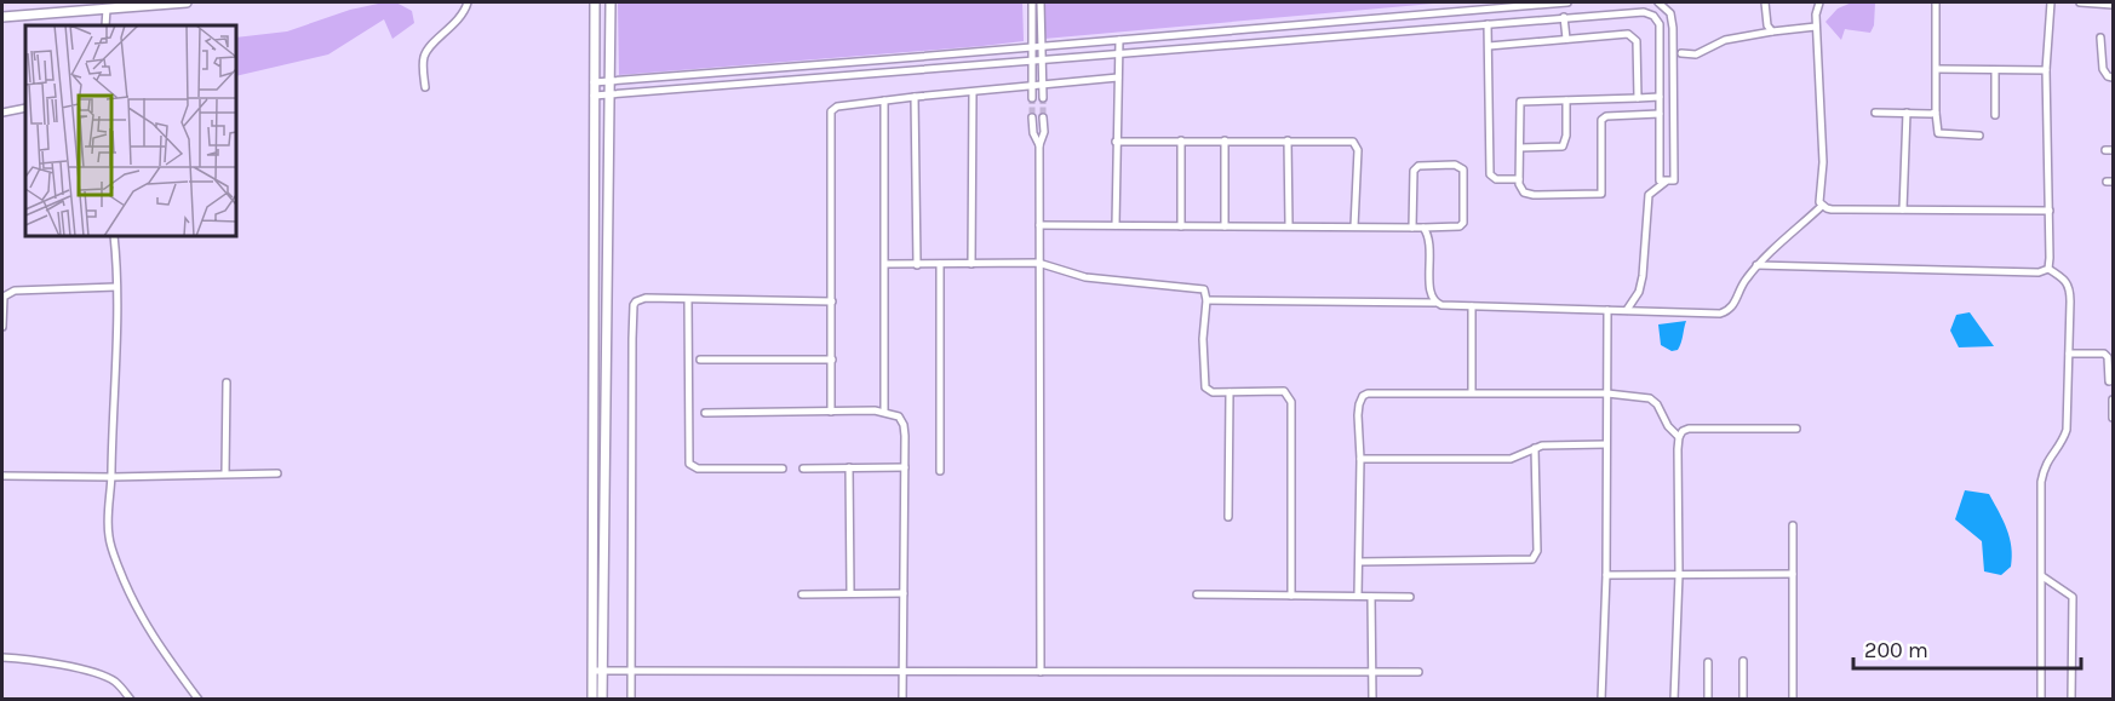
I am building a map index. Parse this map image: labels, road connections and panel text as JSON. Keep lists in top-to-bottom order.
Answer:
{
  "scale_bar": "200 m"
}
